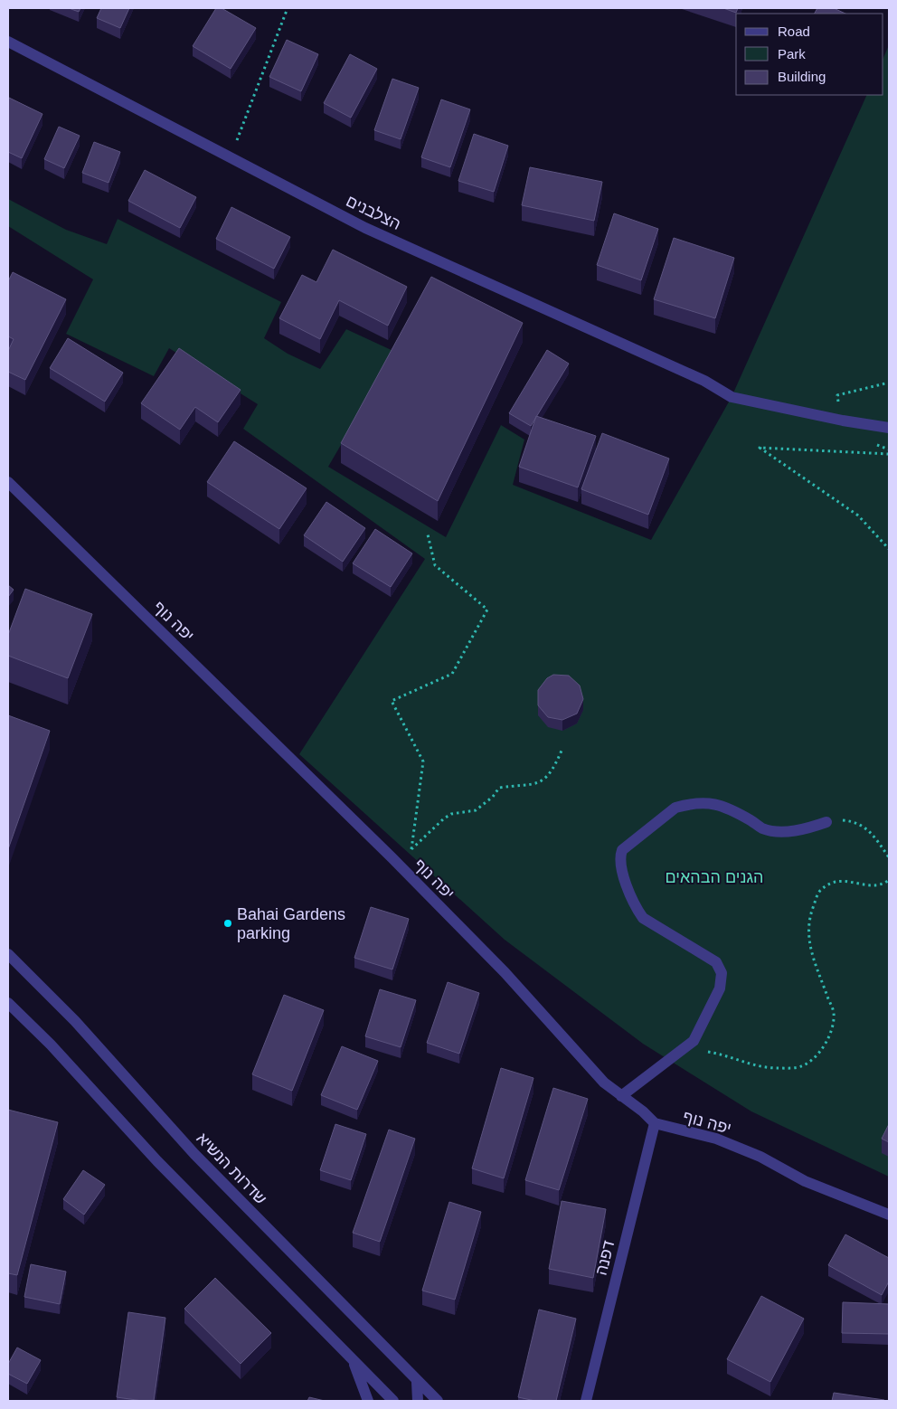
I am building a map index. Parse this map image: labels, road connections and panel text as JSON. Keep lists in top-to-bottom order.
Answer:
{
  "streets": {
    "street": [
      "הצלבנים",
      "יפה נוף",
      "שדרות הנשיא",
      "דפנה"
    ]
  },
  "crossings": [
    ["יפה נוף", "דפנה"]
  ],
  "parks": ["הגנים הבהאים"],
  "places": ["Bahai Gardens parking"],
  "legend": ["Road", "Park", "Building"]
}
